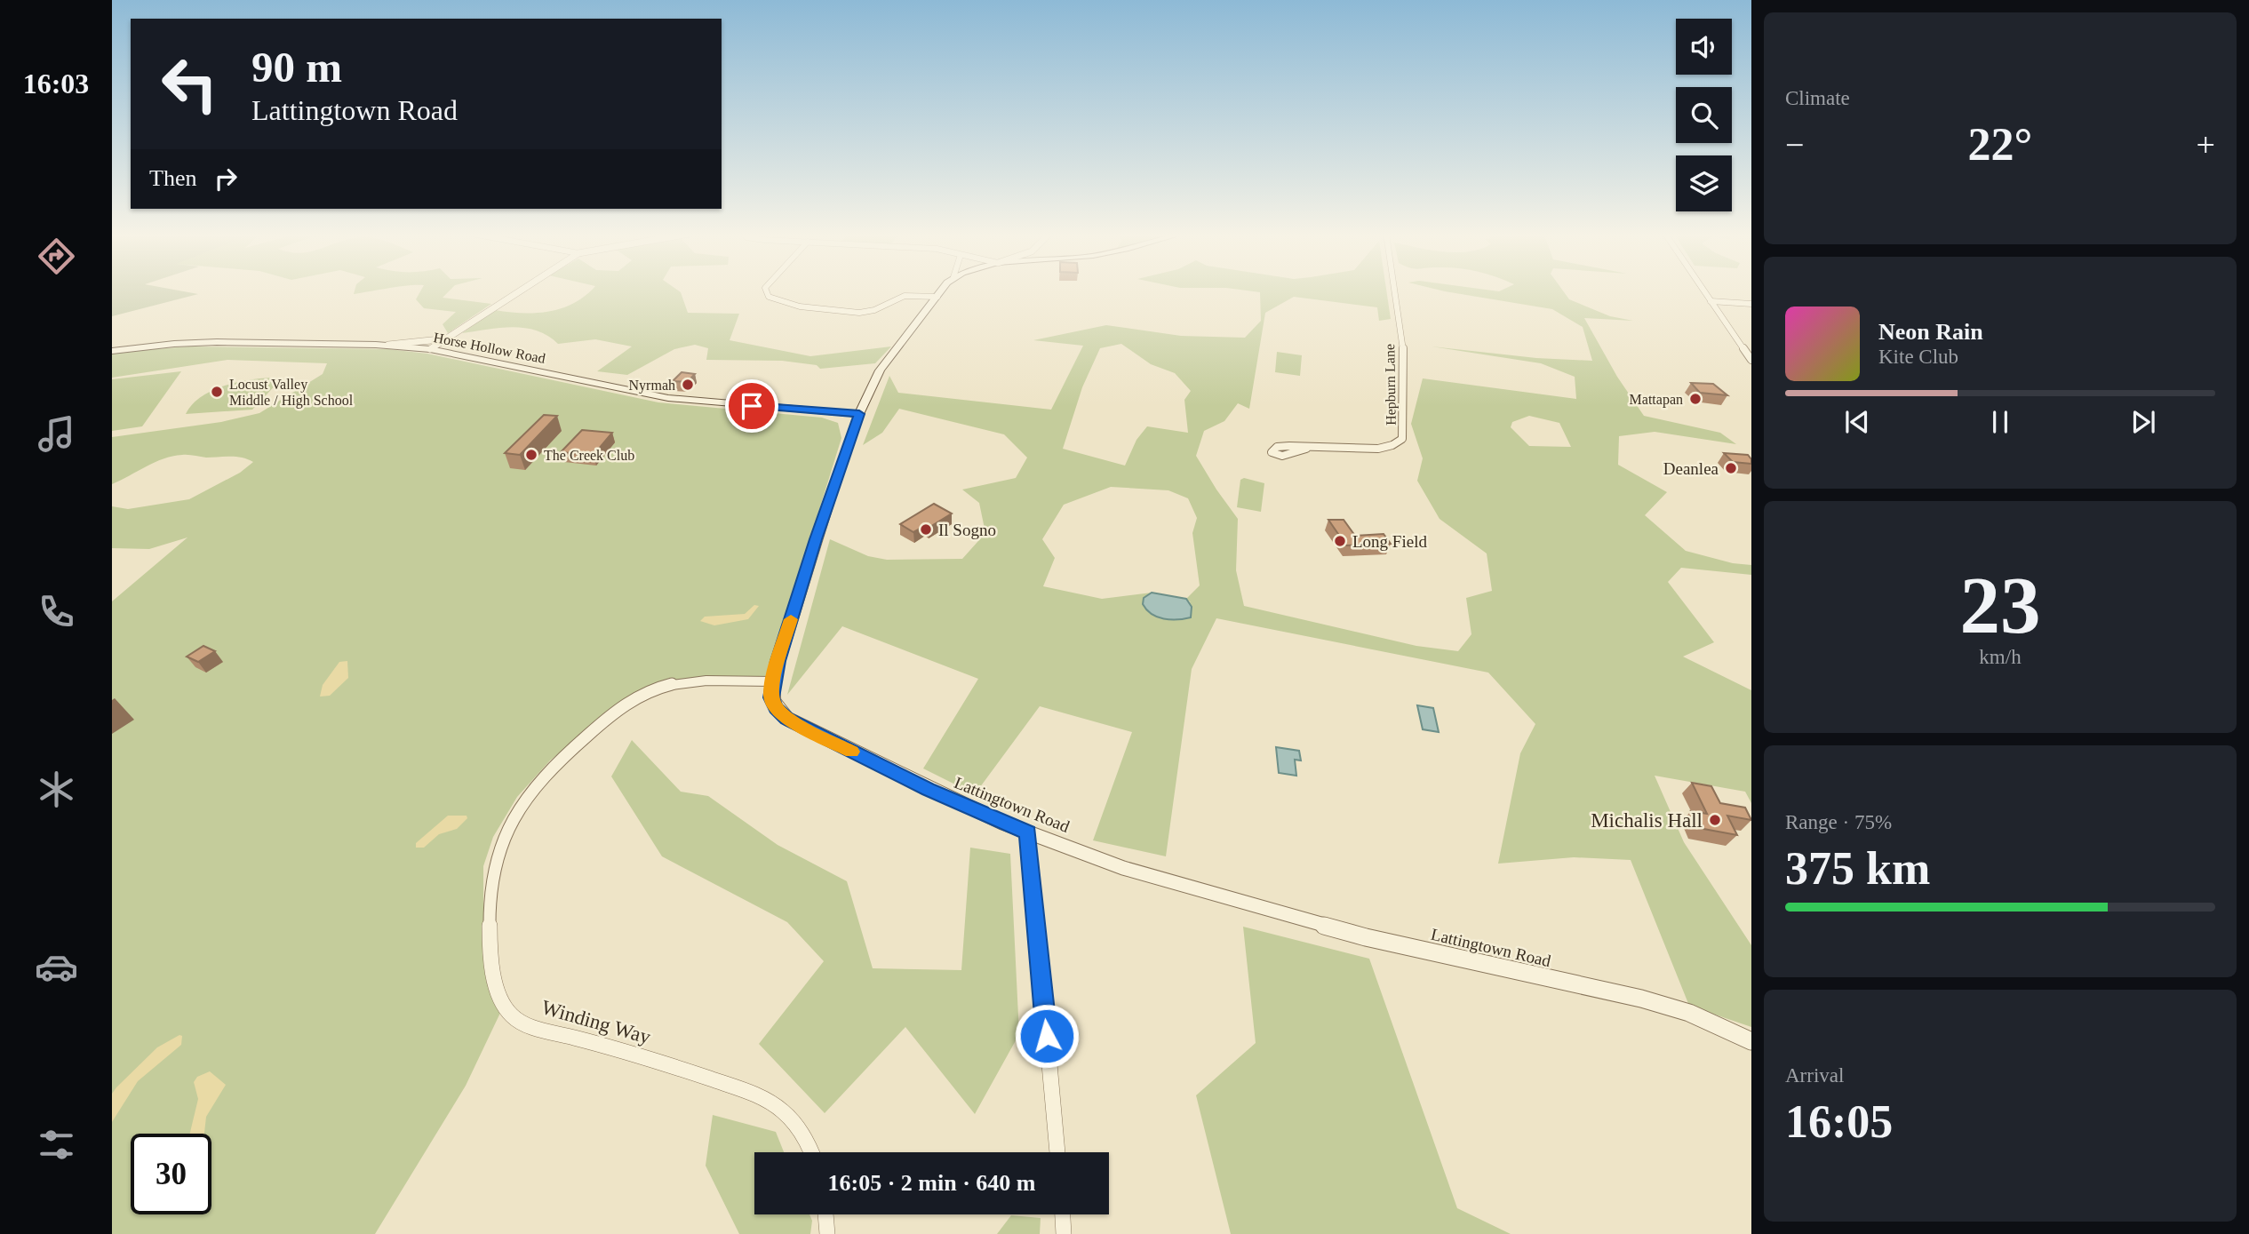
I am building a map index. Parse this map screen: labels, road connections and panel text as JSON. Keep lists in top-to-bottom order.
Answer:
{
  "streets": {
    "main road": ["Horse Hollow Road", "Lattingtown Road"],
    "street": ["Hepburn Lane", "Winding Way"]
  },
  "crossings": [
    ["Horse Hollow Road", "Lattingtown Road"],
    ["Lattingtown Road", "Winding Way"]
  ],
  "places": [
    "Nyrmah",
    "Locust Valley Middle / High School",
    "Mattapan",
    "The Creek Club",
    "Deanlea",
    "Il Sogno",
    "Long Field",
    "Michalis Hall"
  ],
  "page": {
    "tabs": "16:03",
    "tile": [
      "Climate",
      ["23", "km/h"],
      ["Range · 75%", "375 km"],
      ["Arrival", "16:05"]
    ],
    "turn": ["90 m", "Lattingtown Road"],
    "heat": ["−", "22°", "+"],
    "then": "Then",
    "song": ["Neon Rain", "Kite Club"],
    "limit": "30",
    "trip": "16:05 · 2 min · 640 m"
  }
}
